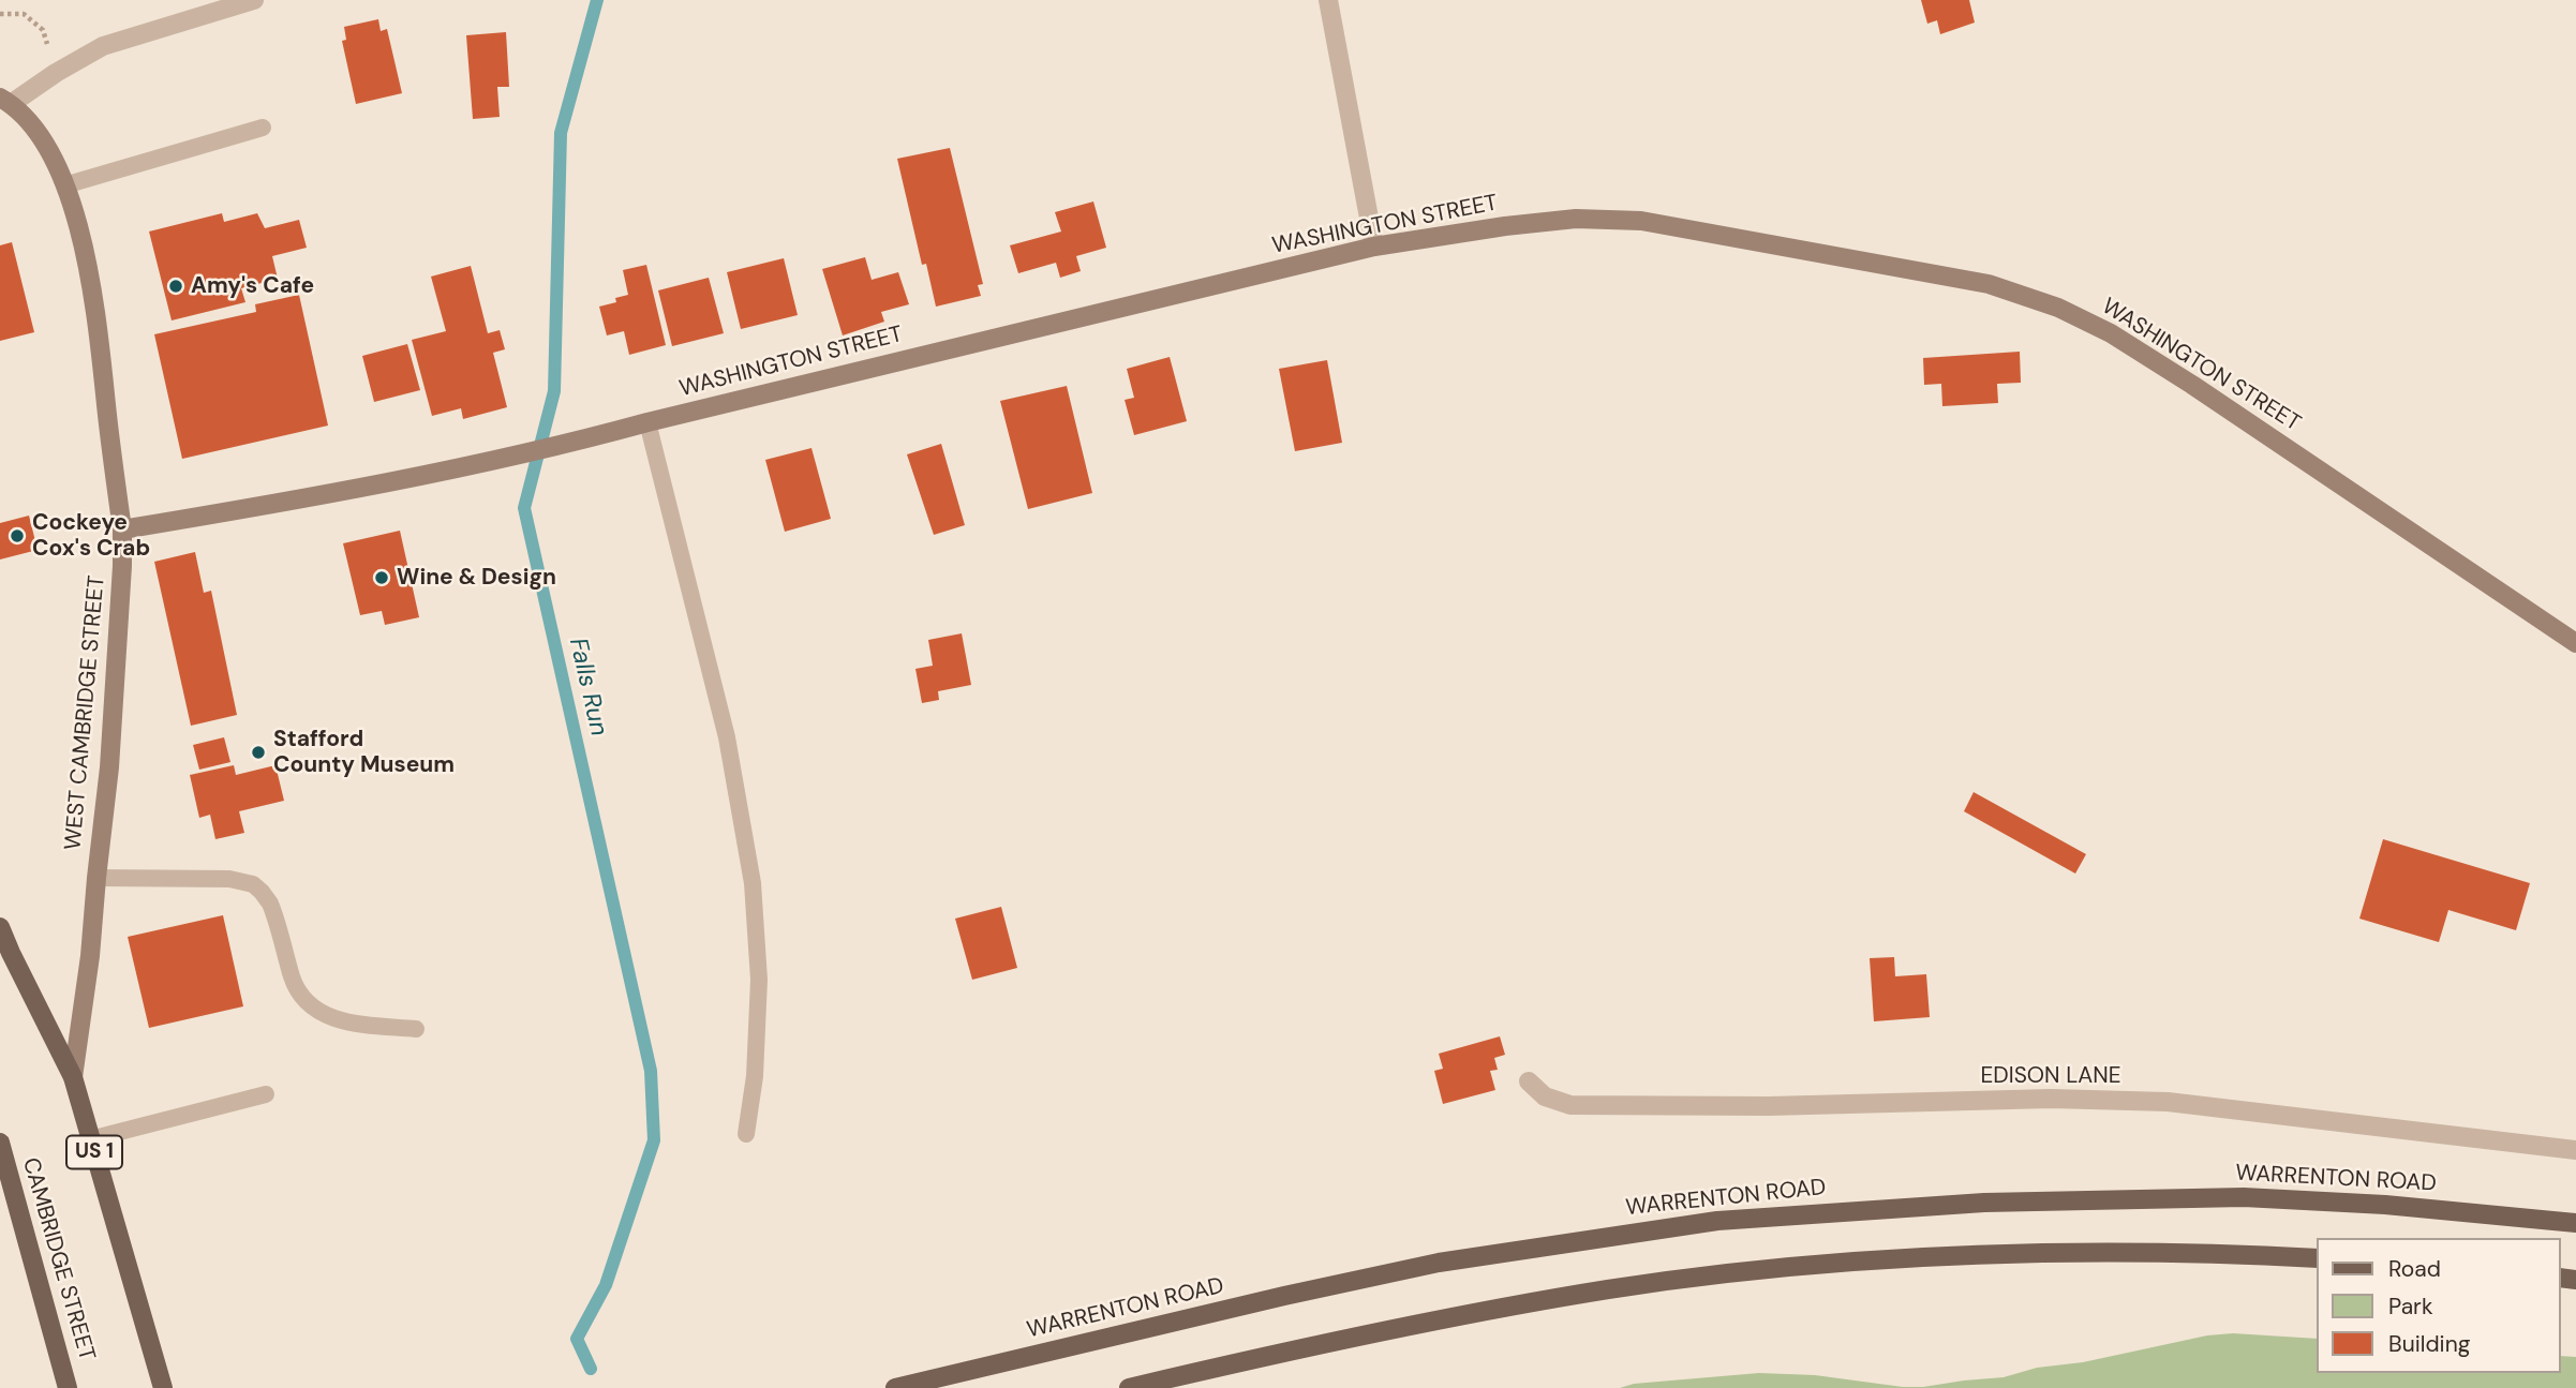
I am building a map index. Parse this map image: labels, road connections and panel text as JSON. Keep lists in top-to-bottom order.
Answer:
{
  "streets": {
    "main road": ["US 1", "WARRENTON ROAD", "CAMBRIDGE STREET"],
    "street": ["WASHINGTON STREET", "WEST CAMBRIDGE STREET", "EDISON LANE"]
  },
  "crossings": [
    ["WASHINGTON STREET", "WEST CAMBRIDGE STREET"],
    ["WEST CAMBRIDGE STREET", "US 1"]
  ],
  "water": ["Falls Run"],
  "places": [
    "Amy's Cafe",
    "Cockeye Cox's Crab",
    "Wine & Design",
    "Stafford County Museum"
  ],
  "legend": ["Road", "Park", "Building"]
}
